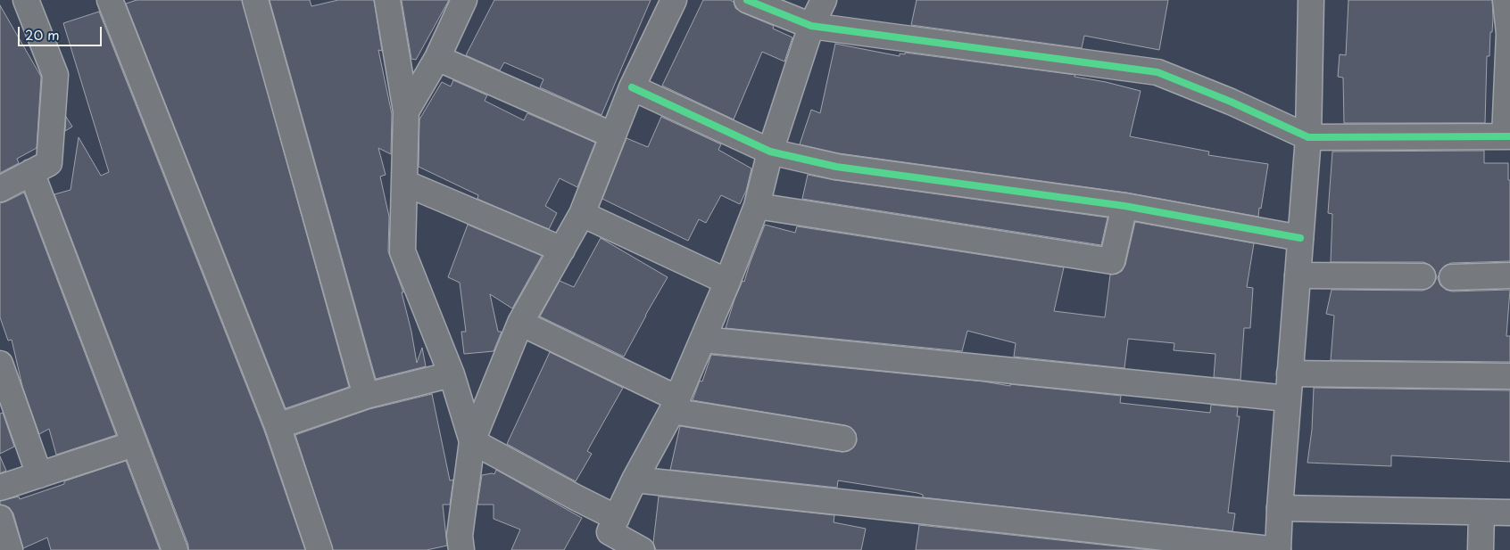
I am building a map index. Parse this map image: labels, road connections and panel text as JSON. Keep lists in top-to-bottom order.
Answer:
{
  "scale_bar": "20 m"
}
